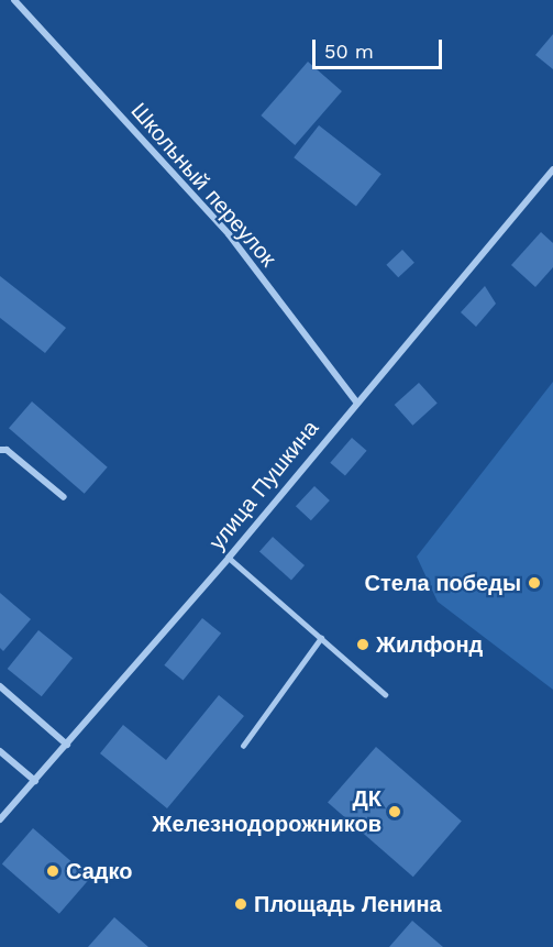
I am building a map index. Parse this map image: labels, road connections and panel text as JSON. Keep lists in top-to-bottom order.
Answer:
{
  "streets": {
    "street": ["Школьный переулок", "улица Пушкина"]
  },
  "crossings": [
    ["Школьный переулок", "улица Пушкина"]
  ],
  "places": [
    "Стела победы",
    "Жилфонд",
    "ДК Железнодорожников",
    "Садко",
    "Площадь Ленина"
  ],
  "scale_bar": "50 m"
}
